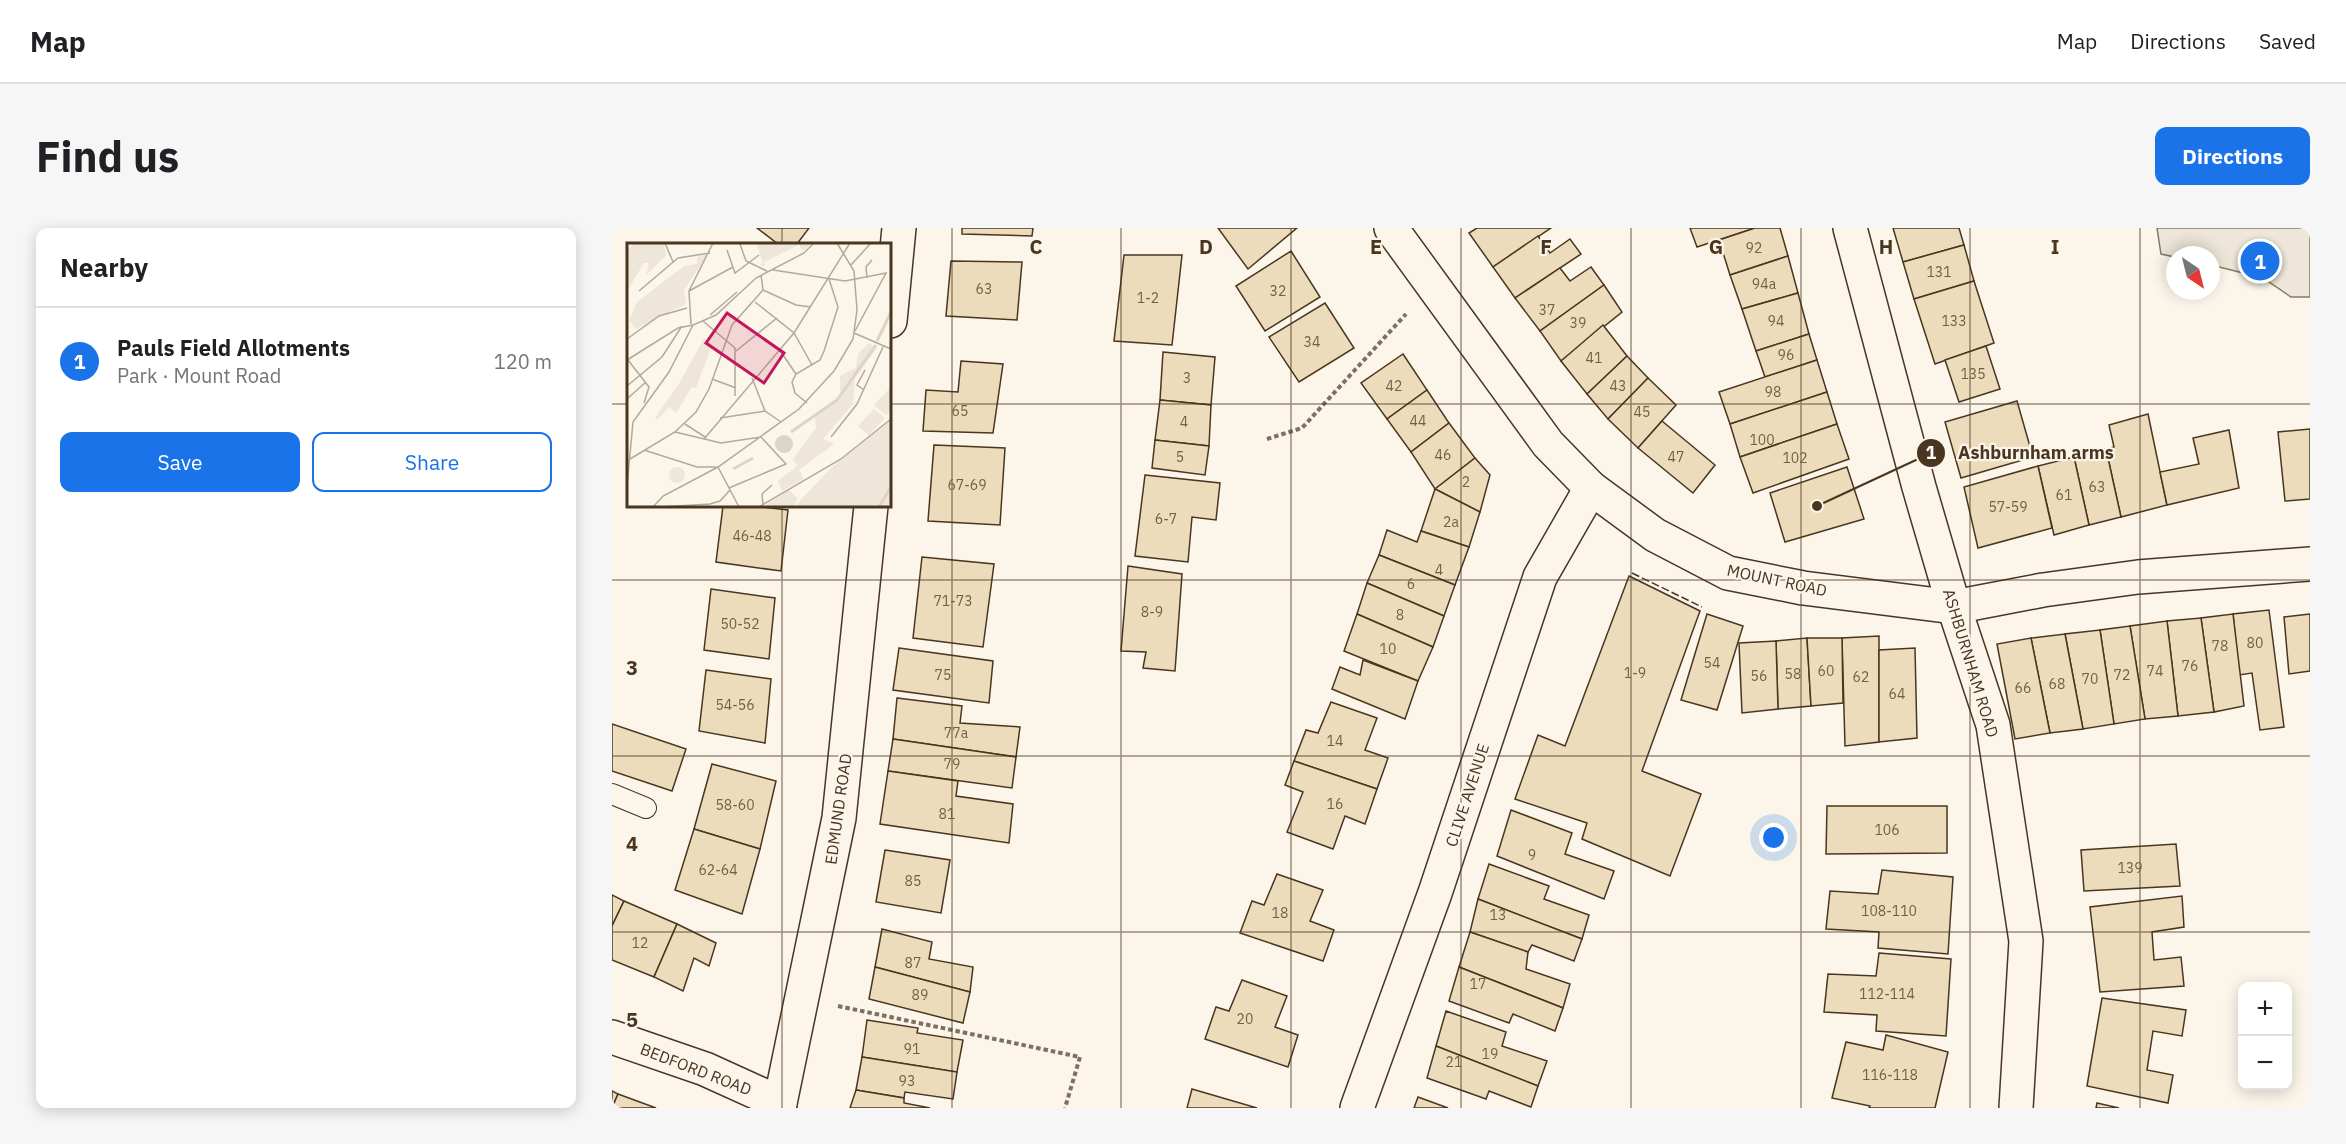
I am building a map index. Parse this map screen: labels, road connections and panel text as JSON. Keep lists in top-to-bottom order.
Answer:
{
  "streets": {
    "street": [
      "MOUNT ROAD",
      "ASHBURNHAM ROAD",
      "CLIVE AVENUE",
      "EDMUND ROAD",
      "BEDFORD ROAD"
    ]
  },
  "crossings": [
    ["MOUNT ROAD", "ASHBURNHAM ROAD"],
    ["MOUNT ROAD", "CLIVE AVENUE"],
    ["EDMUND ROAD", "BEDFORD ROAD"]
  ],
  "places": ["Ashburnham arms"],
  "house_numbers": [
    "92",
    "131",
    "94a",
    "63",
    "32",
    "1-2",
    "37",
    "94",
    "133",
    "39",
    "34",
    "96",
    "41",
    "135",
    "3",
    "42",
    "43",
    "98",
    "65",
    "45",
    "44",
    "4",
    "100",
    "46",
    "5",
    "47",
    "102",
    "2",
    "67-69",
    "63",
    "61",
    "57-59",
    "6-7",
    "2a",
    "46-48",
    "4",
    "6",
    "71-73",
    "8-9",
    "8",
    "50-52",
    "80",
    "78",
    "10",
    "54",
    "76",
    "60",
    "74",
    "1-9",
    "58",
    "75",
    "72",
    "56",
    "62",
    "70",
    "68",
    "66",
    "64",
    "54-56",
    "77a",
    "14",
    "79",
    "16",
    "58-60",
    "81",
    "106",
    "9",
    "139",
    "62-64",
    "85",
    "108-110",
    "18",
    "13",
    "12",
    "87",
    "17",
    "112-114",
    "89",
    "20",
    "91",
    "19",
    "21",
    "116-118",
    "93"
  ],
  "north": "bottom right",
  "page": {
    "header": "Map",
    "nav": ["Map", "Directions", "Saved"],
    "buttons": [
      "Directions",
      ["Save", "Share"]
    ],
    "title": "Find us",
    "heading": "Nearby",
    "pins": "1",
    "list": [
      {
        "mark": "1",
        "name": "Pauls Field Allotments",
        "note": "Park · Mount Road",
        "value": "120 m"
      }
    ],
    "map_buttons": ["+", "−"]
  },
  "grid": {
    "columns": [
      "C",
      "D",
      "E",
      "F",
      "G",
      "H",
      "I"
    ],
    "rows": ["3", "4", "5"]
  }
}
